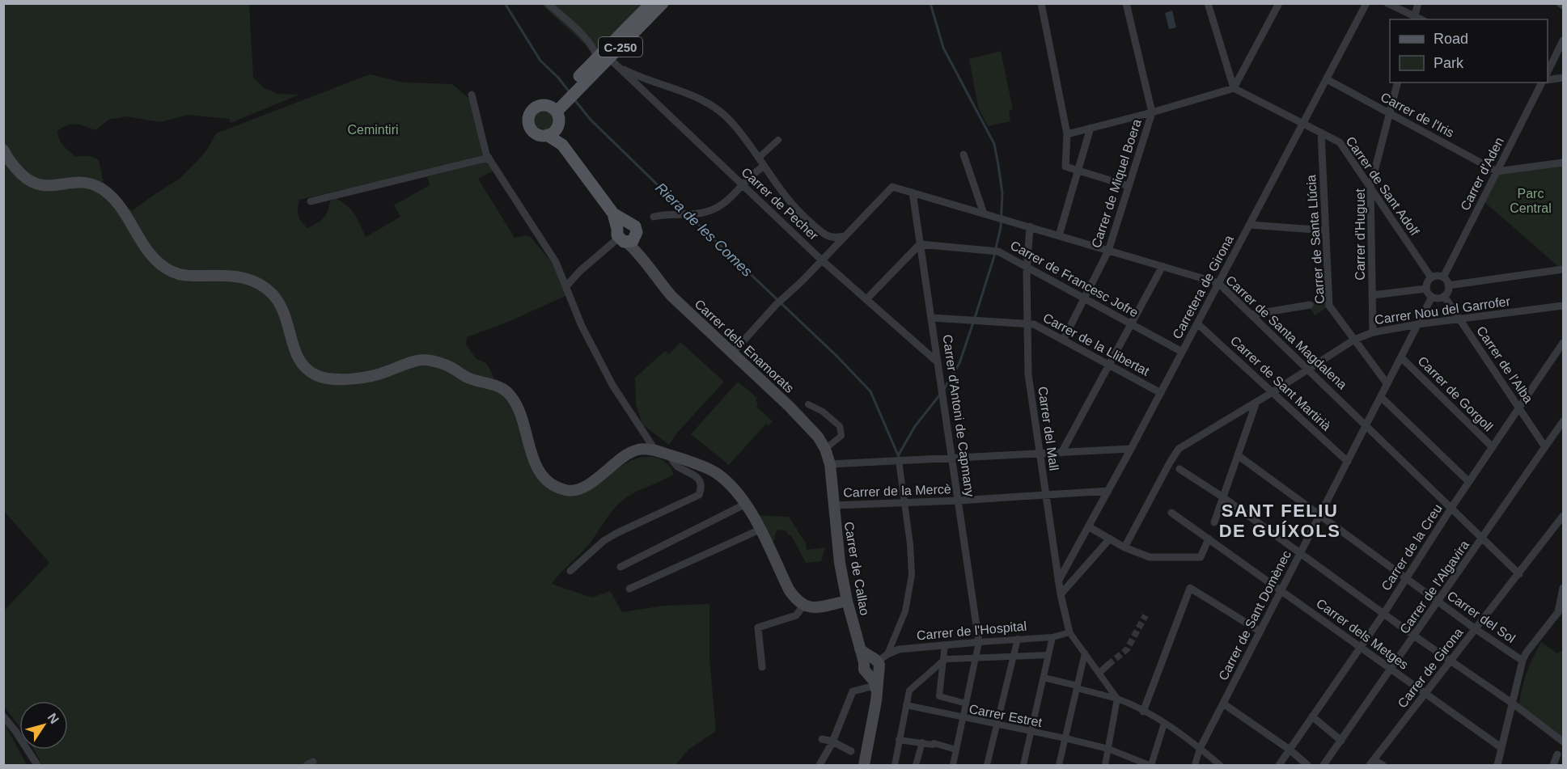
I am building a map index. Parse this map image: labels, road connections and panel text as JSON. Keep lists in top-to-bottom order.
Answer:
{
  "streets": {
    "main road": ["C-250", "Carrer dels Enamorats", "Carrer de Callao"],
    "street": [
      "Carrer de l'Iris",
      "Carrer d'Aden",
      "Carrer de Miquel Boera",
      "Carrer de Sant Adolf",
      "Carrer de Pecher",
      "Carrer d'Huguet",
      "Carrer de Santa Llúcia",
      "Carrer de Francesc Jofre",
      "Carretera de Girona",
      "Carrer Nou del Garrofer",
      "Carrer de Santa Magdalena",
      "Carrer de la Llibertat",
      "Carrer de l'Alba",
      "Carrer de Sant Martirià",
      "Carrer de Gorgoll",
      "Carrer d'Antoni de Capmany",
      "Carrer del Mall",
      "Carrer de la Mercè",
      "Carrer de la Creu",
      "Carrer de l'Algavira",
      "Carrer de Sant Domènec",
      "Carrer del Sol",
      "Carrer de l'Hospital",
      "Carrer dels Metges",
      "Carrer de Girona",
      "Carrer Estret"
    ]
  },
  "crossings": [
    ["C-250", "Carrer de Pecher"],
    ["C-250", "Carrer dels Enamorats"],
    ["Carrer de l'Iris", "Carrer d'Aden"],
    ["Carrer de l'Iris", "Carrer d'Huguet"],
    ["Carrer de l'Iris", "Carretera de Girona"],
    ["Carrer d'Aden", "Carrer de Sant Adolf"],
    ["Carrer d'Aden", "Carrer de l'Alba"],
    ["Carrer d'Aden", "Carrer de Sant Domènec"],
    ["Carrer de Miquel Boera", "Carrer de Francesc Jofre"],
    ["Carrer de Miquel Boera", "Carrer de Santa Magdalena"],
    ["Carrer de Miquel Boera", "Carrer de la Llibertat"],
    ["Carrer de Sant Adolf", "Carrer d'Huguet"],
    ["Carrer de Sant Adolf", "Carrer de Santa Llúcia"],
    ["Carrer de Sant Adolf", "Carretera de Girona"],
    ["Carrer de Sant Adolf", "Carrer de l'Alba"],
    ["Carrer de Sant Adolf", "Carrer de Sant Domènec"],
    ["Carrer de Pecher", "Carrer d'Antoni de Capmany"],
    ["Carrer d'Huguet", "Carrer Nou del Garrofer"],
    ["Carrer de Santa Llúcia", "Carrer Nou del Garrofer"],
    ["Carrer de Santa Llúcia", "Carrer de Sant Domènec"],
    ["Carrer de Francesc Jofre", "Carretera de Girona"],
    ["Carrer de Francesc Jofre", "Carrer d'Antoni de Capmany"],
    ["Carrer de Francesc Jofre", "Carrer del Mall"],
    ["Carretera de Girona", "Carrer de Santa Magdalena"],
    ["Carretera de Girona", "Carrer de la Llibertat"],
    ["Carretera de Girona", "Carrer de Sant Martirià"],
    ["Carretera de Girona", "Carrer del Mall"],
    ["Carretera de Girona", "Carrer de la Mercè"],
    ["Carrer Nou del Garrofer", "Carrer de Santa Magdalena"],
    ["Carrer Nou del Garrofer", "Carrer de l'Alba"],
    ["Carrer Nou del Garrofer", "Carrer de Sant Martirià"],
    ["Carrer Nou del Garrofer", "Carrer de Sant Domènec"],
    ["Carrer de Santa Magdalena", "Carrer d'Antoni de Capmany"],
    ["Carrer de Santa Magdalena", "Carrer del Mall"],
    ["Carrer de Santa Magdalena", "Carrer de la Creu"],
    ["Carrer de Santa Magdalena", "Carrer de l'Algavira"],
    ["Carrer de Santa Magdalena", "Carrer de Sant Domènec"],
    ["Carrer de Santa Magdalena", "Carrer de Girona"],
    ["Carrer de la Llibertat", "Carrer d'Antoni de Capmany"],
    ["Carrer de la Llibertat", "Carrer del Mall"],
    ["Carrer dels Enamorats", "Carrer de Callao"],
    ["Carrer de l'Alba", "Carrer de la Creu"],
    ["Carrer de l'Alba", "Carrer de l'Algavira"],
    ["Carrer de l'Alba", "Carrer de Sant Domènec"],
    ["Carrer de Sant Martirià", "Carrer de Sant Domènec"],
    ["Carrer de Gorgoll", "Carrer de la Creu"],
    ["Carrer de Gorgoll", "Carrer de Sant Domènec"],
    ["Carrer d'Antoni de Capmany", "Carrer de la Mercè"],
    ["Carrer d'Antoni de Capmany", "Carrer de l'Hospital"],
    ["Carrer del Mall", "Carrer de la Mercè"],
    ["Carrer del Mall", "Carrer de l'Hospital"],
    ["Carrer de la Mercè", "Carrer de Callao"],
    ["Carrer de la Creu", "Carrer del Sol"],
    ["Carrer de la Creu", "Carrer dels Metges"],
    ["Carrer de Callao", "Carrer de l'Hospital"],
    ["Carrer de l'Algavira", "Carrer del Sol"],
    ["Carrer de l'Algavira", "Carrer dels Metges"],
    ["Carrer de Sant Domènec", "Carrer del Sol"],
    ["Carrer de Sant Domènec", "Carrer dels Metges"],
    ["Carrer del Sol", "Carrer de Girona"],
    ["Carrer dels Metges", "Carrer de Girona"]
  ],
  "districts": ["SANT FELIU DE GUÍXOLS"],
  "water": ["Riera de les Comes"],
  "parks": ["Cemintiri", "Parc Central"],
  "legend": ["Road", "Park"],
  "north": "top right"
}
